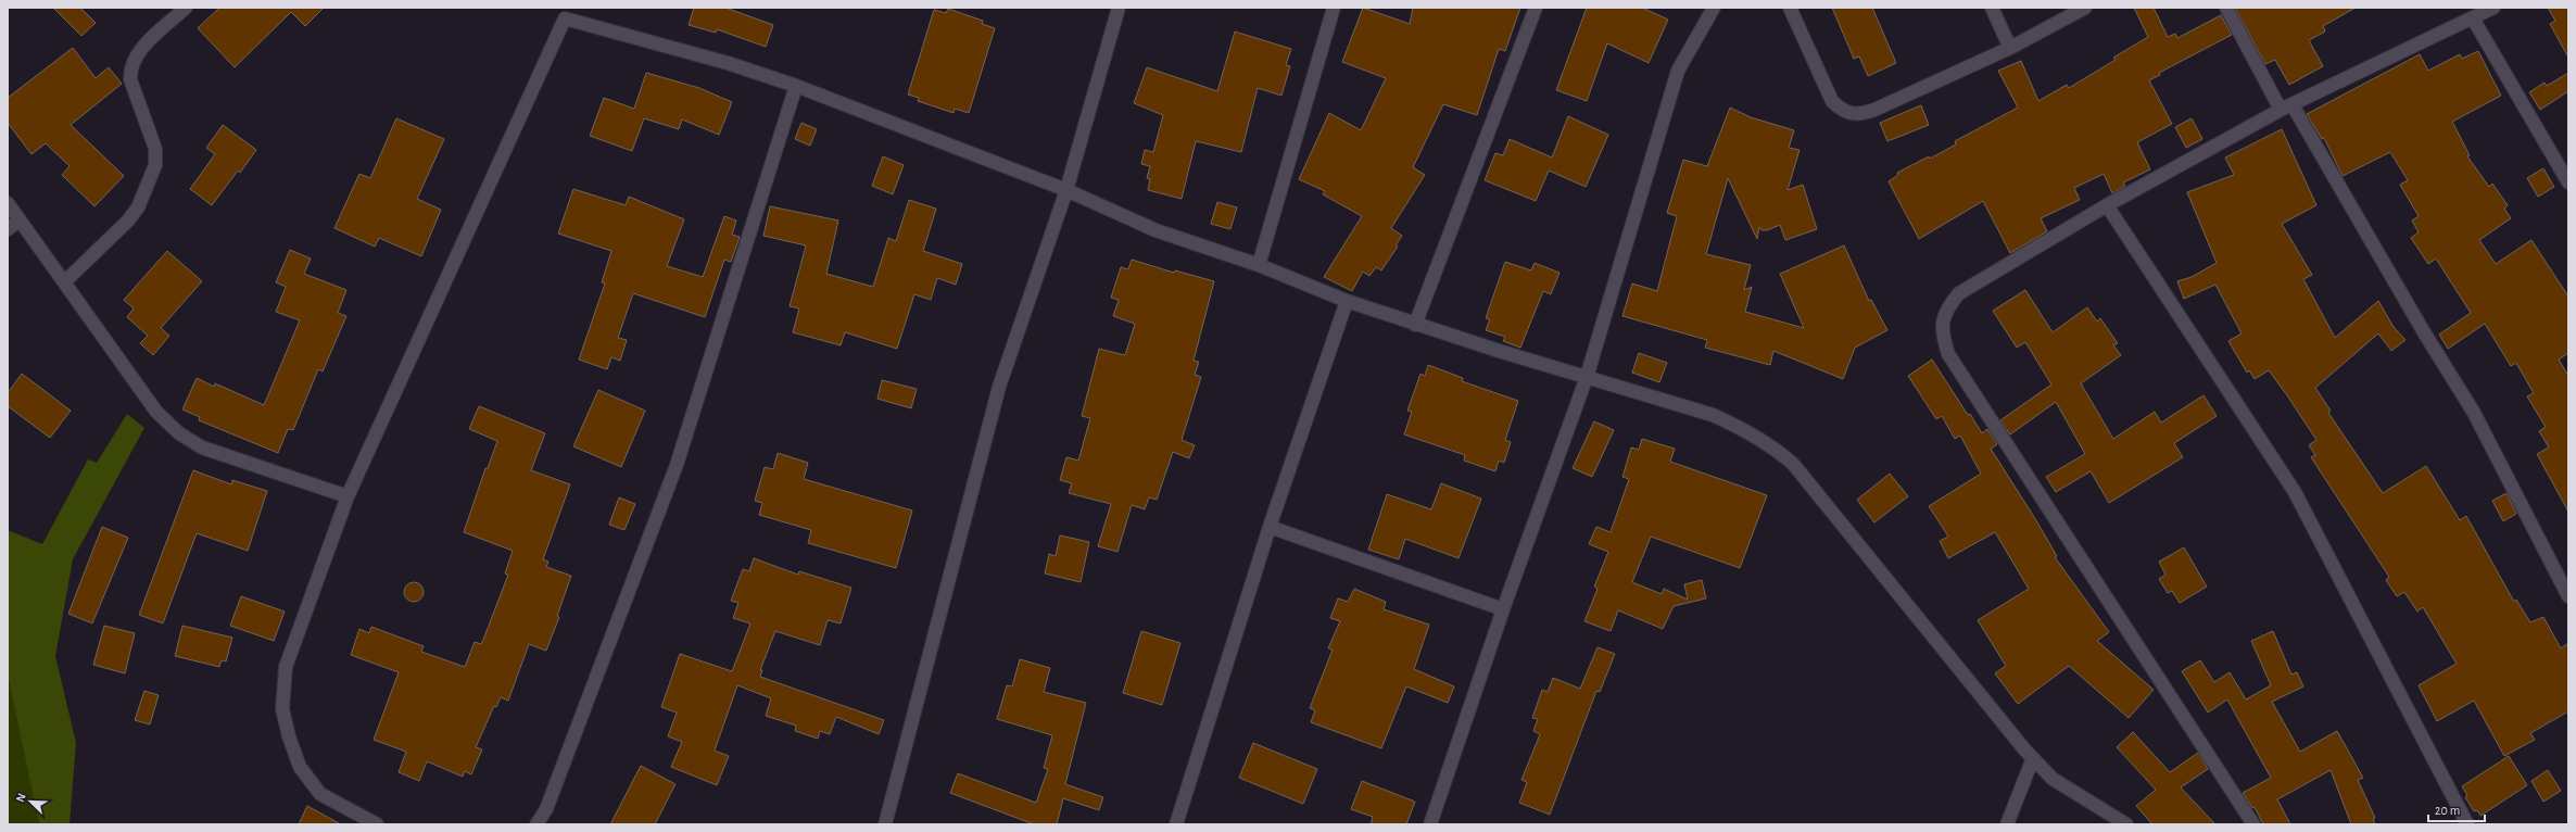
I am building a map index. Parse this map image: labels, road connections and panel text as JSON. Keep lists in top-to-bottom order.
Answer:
{
  "scale_bar": "20 m",
  "north": "top left"
}
